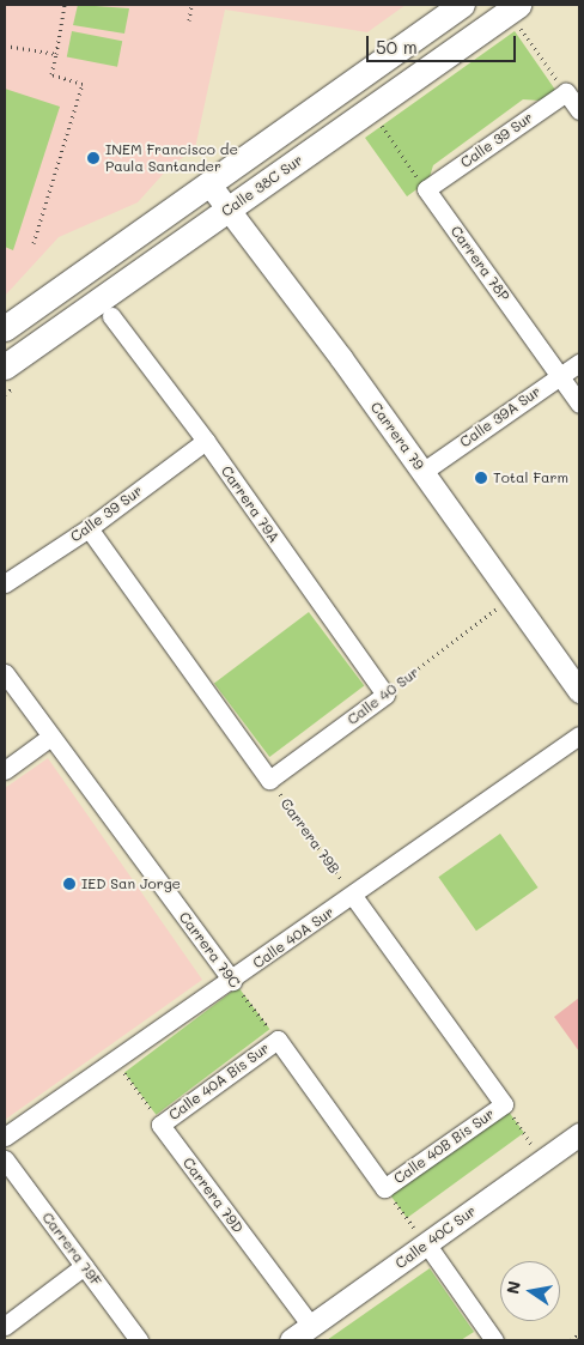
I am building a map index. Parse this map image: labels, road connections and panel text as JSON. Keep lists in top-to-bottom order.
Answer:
{
  "streets": {
    "main road": ["Calle 38C Sur"],
    "street": [
      "Calle 39 Sur",
      "Carrera 78P",
      "Calle 39A Sur",
      "Carrera 79",
      "Carrera 79A",
      "Calle 40 Sur",
      "Calle 40A Sur",
      "Carrera 79C",
      "Calle 40A Bis Sur",
      "Calle 40B Bis Sur",
      "Carrera 79D",
      "Calle 40C Sur",
      "Carrera 79F"
    ],
    "path": ["Carrera 79B"]
  },
  "crossings": [
    ["Calle 39 Sur", "Carrera 78P"],
    ["Calle 39 Sur", "Carrera 79A"],
    ["Calle 38C Sur", "Carrera 79"],
    ["Carrera 78P", "Calle 39A Sur"],
    ["Calle 39A Sur", "Carrera 79"],
    ["Carrera 79A", "Calle 40 Sur"],
    ["Calle 40 Sur", "Carrera 79B"],
    ["Carrera 79B", "Calle 40A Sur"],
    ["Calle 40A Sur", "Carrera 79C"],
    ["Carrera 79C", "Calle 40A Bis Sur"],
    ["Calle 40A Bis Sur", "Carrera 79D"],
    ["Carrera 79D", "Calle 40C Sur"]
  ],
  "places": ["INEM Francisco de Paula Santander", "Total Farm", "IED San Jorge"],
  "scale_bar": "50 m",
  "north": "left"
}
